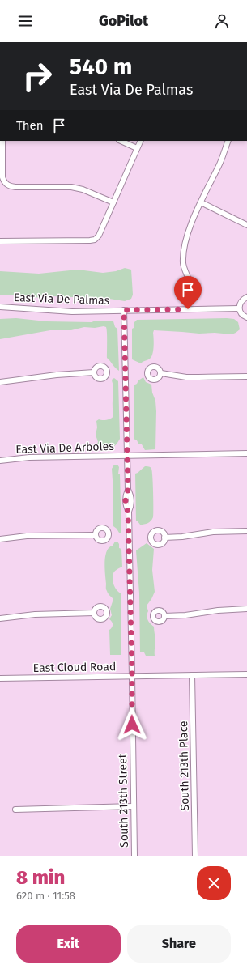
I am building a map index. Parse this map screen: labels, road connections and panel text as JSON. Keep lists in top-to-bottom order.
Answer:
{
  "streets": {
    "street": [
      "East Via De Palmas",
      "East Via De Arboles",
      "East Cloud Road",
      "South 213th Place",
      "South 213th Street"
    ]
  },
  "crossings": [
    ["East Via De Palmas", "South 213th Street"],
    ["East Via De Arboles", "South 213th Street"],
    ["East Cloud Road", "South 213th Place"],
    ["East Cloud Road", "South 213th Street"]
  ],
  "page": {
    "header": "GoPilot",
    "turn": ["540 m", "East Via De Palmas"],
    "then": "Then",
    "heading": ["8 min", "620 m · 11:58"],
    "buttons": ["Exit", "Share"]
  }
}
